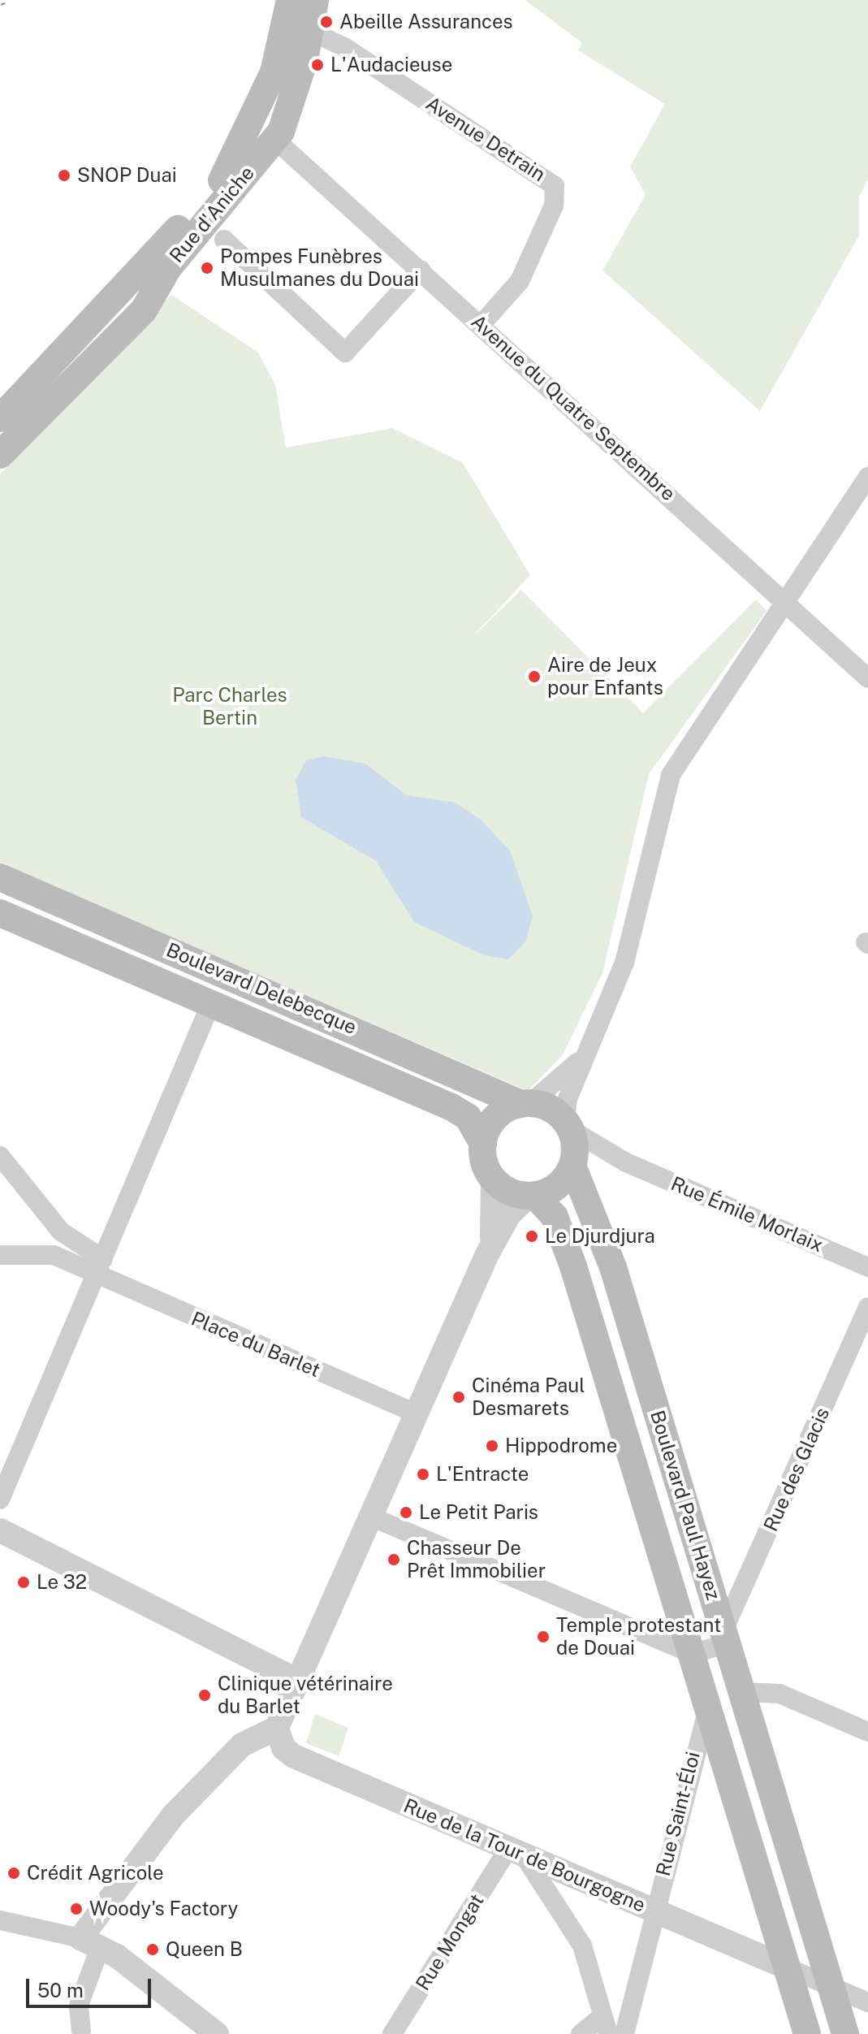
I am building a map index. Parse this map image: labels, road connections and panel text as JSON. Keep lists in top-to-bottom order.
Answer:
{
  "streets": {
    "main road": ["Rue d'Aniche", "Boulevard Delebecque", "Boulevard Paul Hayez"],
    "street": [
      "Avenue Detrain",
      "Avenue du Quatre Septembre",
      "Rue Émile Morlaix",
      "Place du Barlet",
      "Rue des Glacis",
      "Rue Saint-Éloi",
      "Rue de la Tour de Bourgogne",
      "Rue Mongat"
    ]
  },
  "crossings": [
    ["Avenue Detrain", "Rue d'Aniche"],
    ["Avenue Detrain", "Avenue du Quatre Septembre"],
    ["Rue d'Aniche", "Avenue du Quatre Septembre"],
    ["Boulevard Delebecque", "Rue Émile Morlaix"],
    ["Boulevard Delebecque", "Boulevard Paul Hayez"],
    ["Rue Émile Morlaix", "Boulevard Paul Hayez"],
    ["Rue des Glacis", "Boulevard Paul Hayez"],
    ["Boulevard Paul Hayez", "Rue Saint-Éloi"],
    ["Boulevard Paul Hayez", "Rue de la Tour de Bourgogne"],
    ["Rue Saint-Éloi", "Rue de la Tour de Bourgogne"],
    ["Rue de la Tour de Bourgogne", "Rue Mongat"]
  ],
  "parks": ["Parc Charles Bertin"],
  "places": [
    "Abeille Assurances",
    "L'Audacieuse",
    "SNOP Duai",
    "Pompes Funèbres Musulmanes du Douai",
    "Aire de Jeux pour Enfants",
    "Le Djurdjura",
    "Cinéma Paul Desmarets",
    "Hippodrome",
    "L'Entracte",
    "Le Petit Paris",
    "Chasseur De Prêt Immobilier",
    "Le 32",
    "Temple protestant de Douai",
    "Clinique vétérinaire du Barlet",
    "Crédit Agricole",
    "Woody's Factory",
    "Queen B"
  ],
  "scale_bar": "50 m"
}
